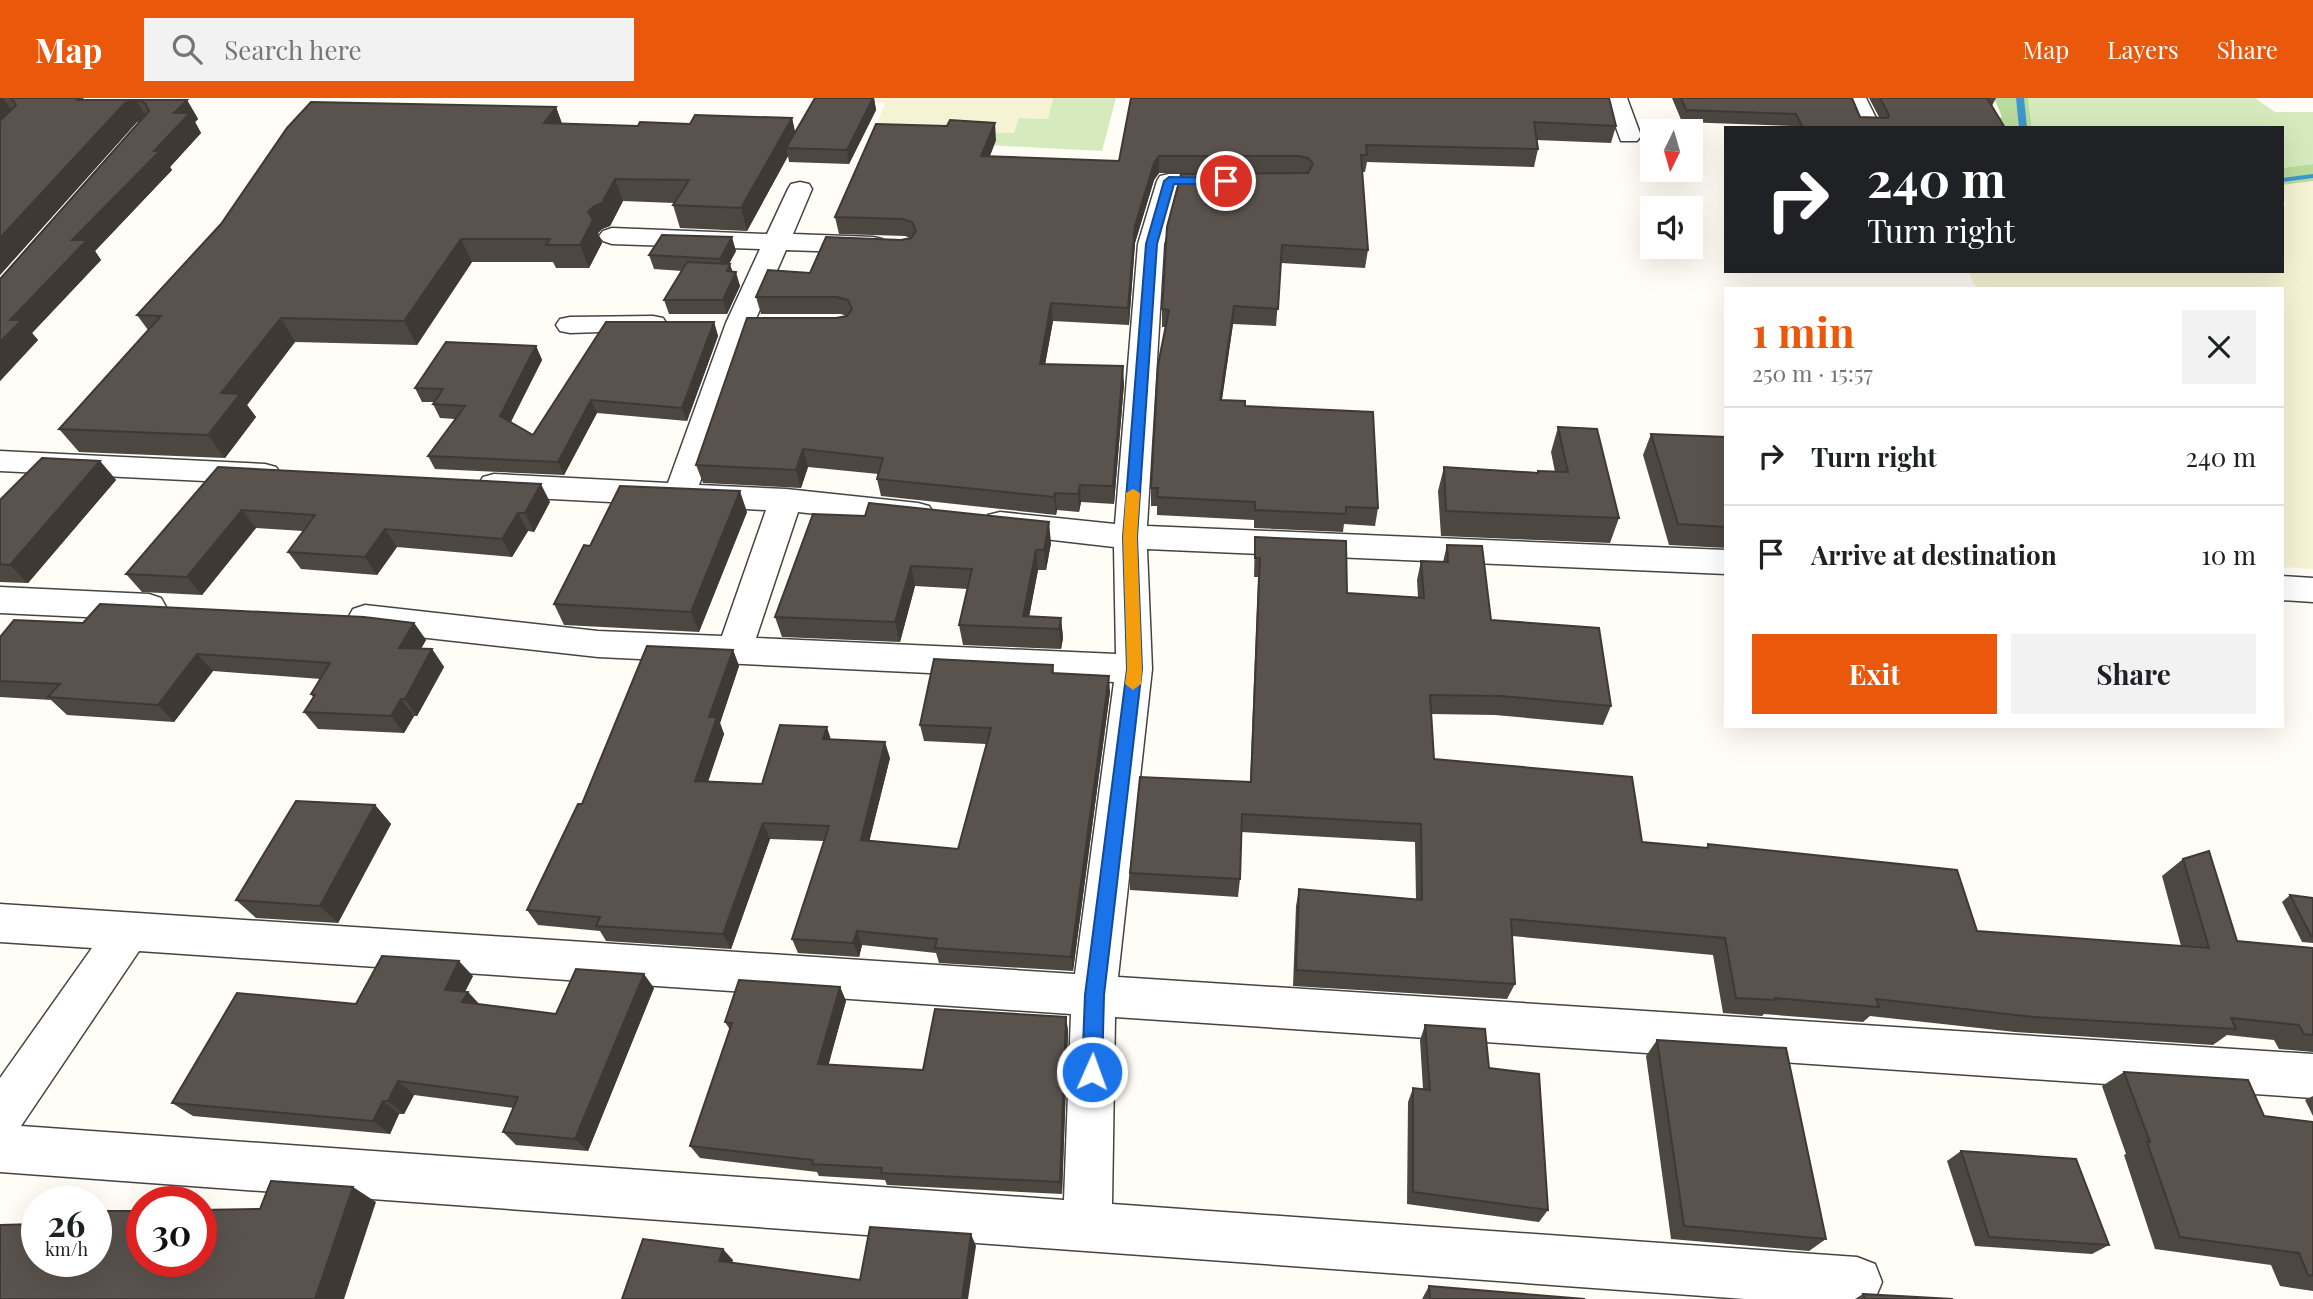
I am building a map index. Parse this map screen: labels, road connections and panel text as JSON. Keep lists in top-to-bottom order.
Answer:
{
  "north": "bottom",
  "page": {
    "header": "Map",
    "search": "Search here",
    "nav": ["Map", "Layers", "Share"],
    "turn": ["240 m", "Turn right"],
    "heading": ["1 min", "250 m · 15:57"],
    "list": [
      {
        "name": "Turn right",
        "value": "240 m"
      },
      {
        "name": "Arrive at destination",
        "value": "10 m"
      }
    ],
    "buttons": ["Exit", "Share"],
    "speed": "26 km/h",
    "limit": "30"
  }
}
